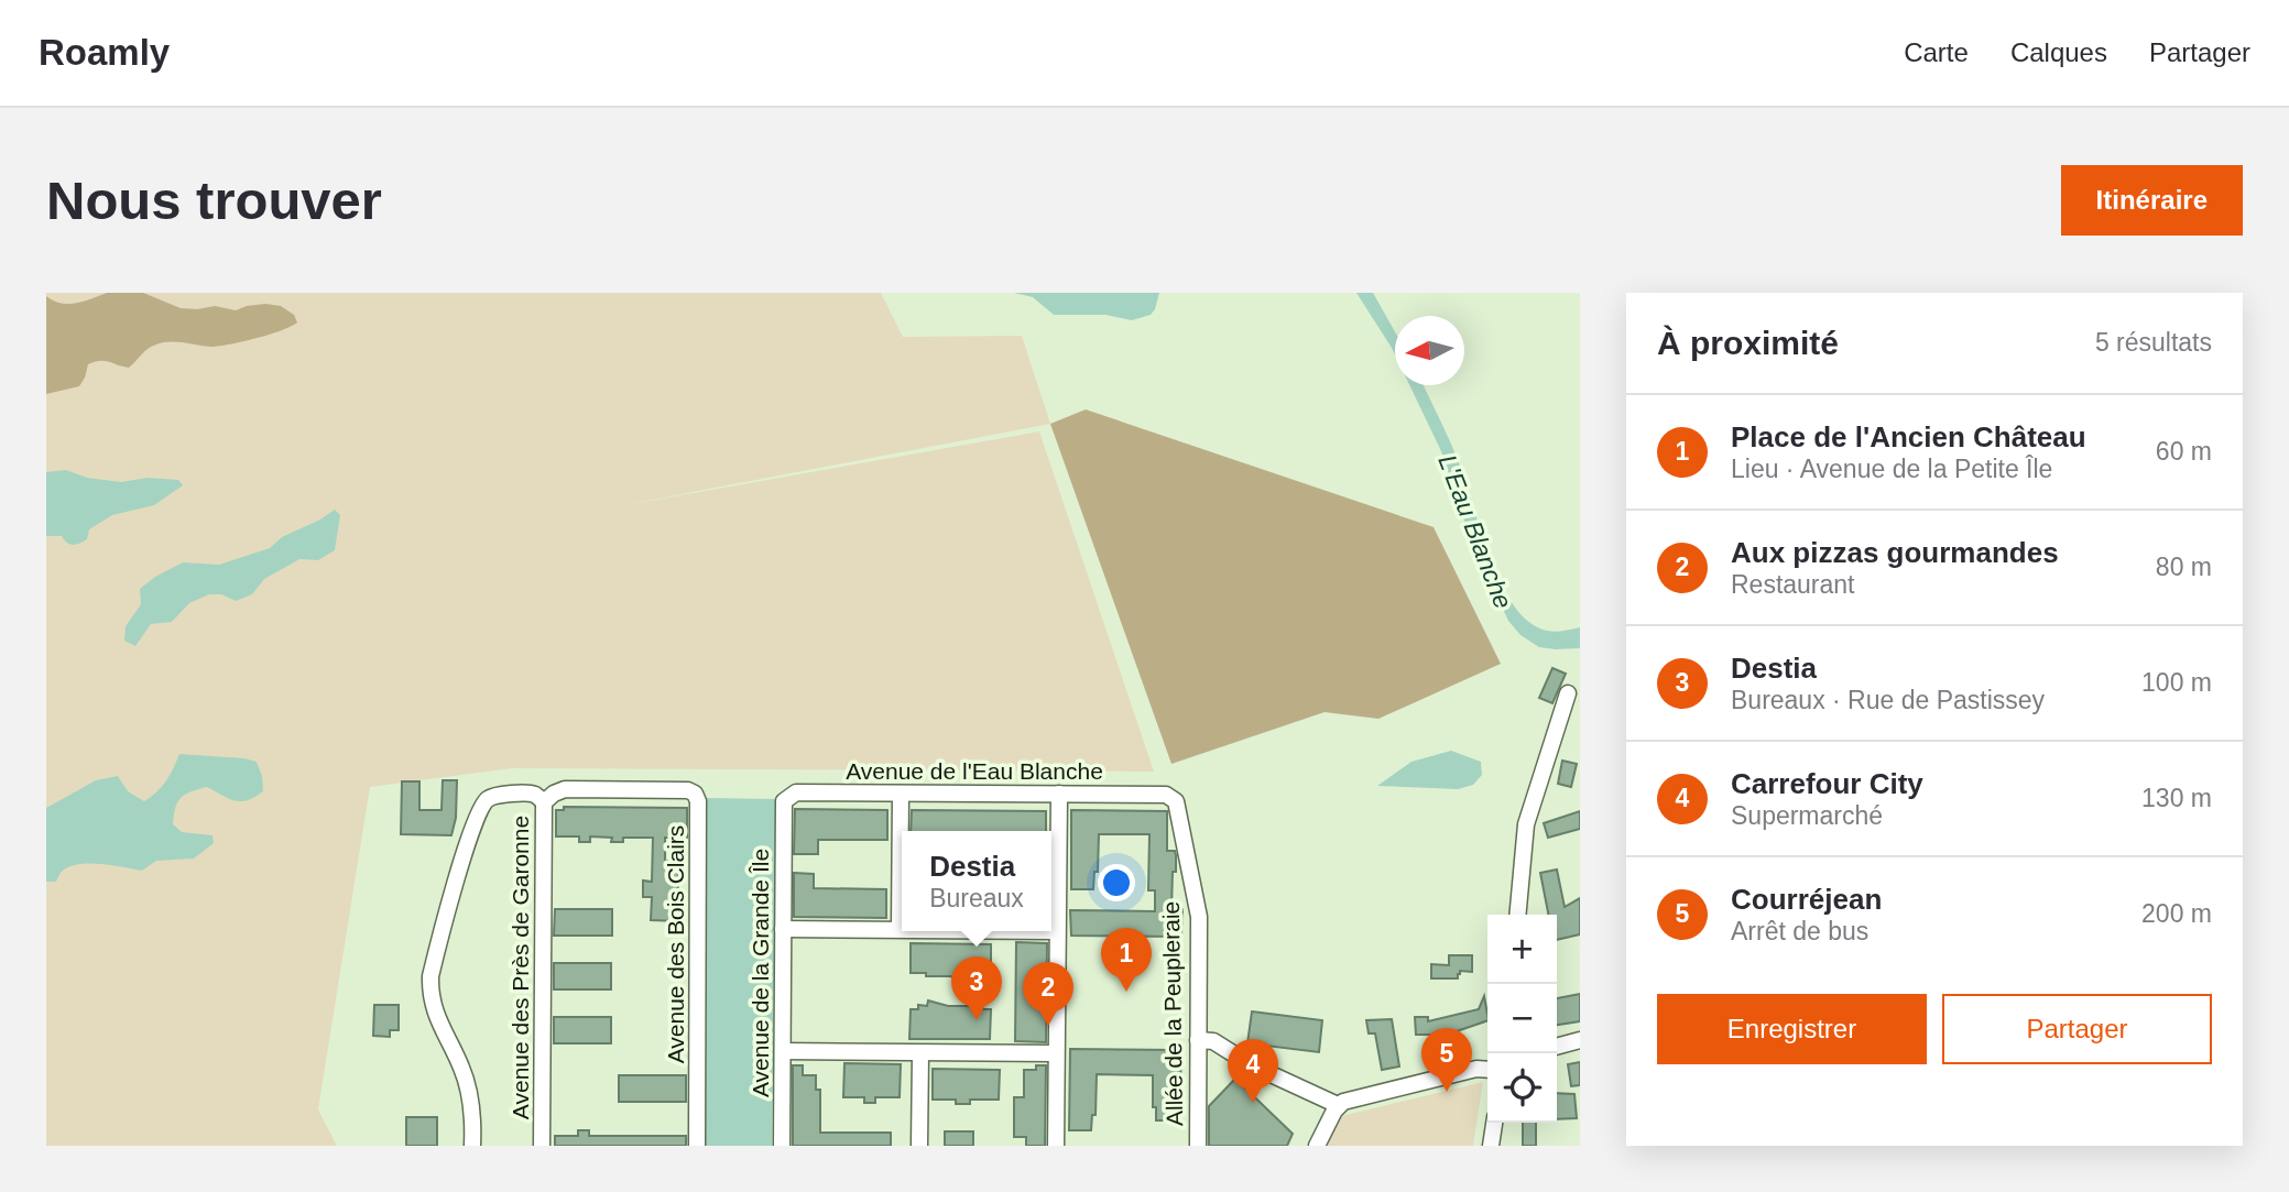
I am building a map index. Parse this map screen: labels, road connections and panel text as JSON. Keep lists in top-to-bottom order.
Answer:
{
  "streets": {
    "street": [
      "Avenue de l'Eau Blanche",
      "Avenue des Bois Clairs",
      "Avenue des Près de Garonne",
      "Avenue de la Grande Île",
      "Allée de la Peupleraie"
    ]
  },
  "crossings": [
    ["Avenue de l'Eau Blanche", "Avenue de la Grande Île"],
    ["Avenue de l'Eau Blanche", "Allée de la Peupleraie"],
    ["Avenue des Bois Clairs", "Avenue des Près de Garonne"]
  ],
  "water": ["L'Eau Blanche"],
  "north": "left",
  "page": {
    "header": "Roamly",
    "nav": ["Carte", "Calques", "Partager"],
    "buttons": [
      "Itinéraire",
      ["Enregistrer", "Partager"]
    ],
    "title": "Nous trouver",
    "heading": ["À proximité", "5 résultats"],
    "list": [
      {
        "mark": "1",
        "name": "Place de l'Ancien Château",
        "note": "Lieu · Avenue de la Petite Île",
        "value": "60 m"
      },
      {
        "mark": "2",
        "name": "Aux pizzas gourmandes",
        "note": "Restaurant",
        "value": "80 m"
      },
      {
        "mark": "3",
        "name": "Destia",
        "note": "Bureaux · Rue de Pastissey",
        "value": "100 m"
      },
      {
        "mark": "4",
        "name": "Carrefour City",
        "note": "Supermarché",
        "value": "130 m"
      },
      {
        "mark": "5",
        "name": "Courréjean",
        "note": "Arrêt de bus",
        "value": "200 m"
      }
    ],
    "popup": ["Destia", "Bureaux"],
    "map_buttons": ["+", "−"],
    "pins": [
      "1",
      "3",
      "2",
      "5",
      "4"
    ]
  }
}
